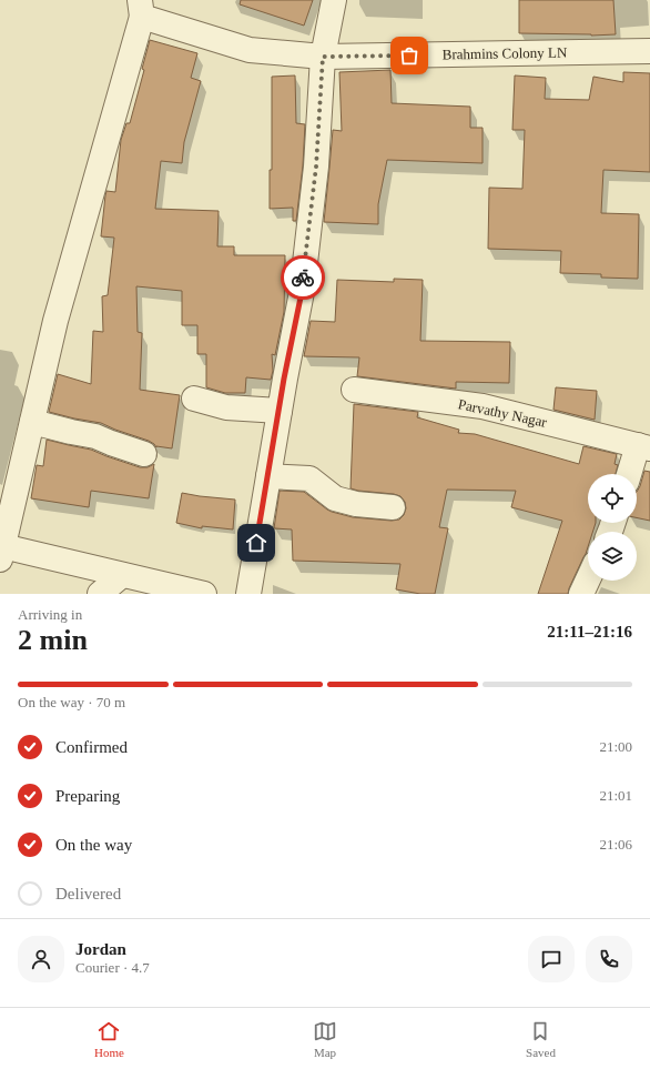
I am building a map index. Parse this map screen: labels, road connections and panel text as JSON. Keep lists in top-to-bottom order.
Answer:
{
  "streets": {
    "street": ["Brahmins Colony LN", "Parvathy Nagar"]
  },
  "page": {
    "heading": ["2 min", "Arriving in", "21:11–21:16"],
    "panel": ["Jordan", "Courier · 4.7"],
    "bar": "On the way · 70 m",
    "list": [
      ["Confirmed", "21:00"],
      ["Preparing", "21:01"],
      ["On the way", "21:06"],
      "Delivered"
    ],
    "tabs": ["Home", "Map", "Saved"]
  }
}
